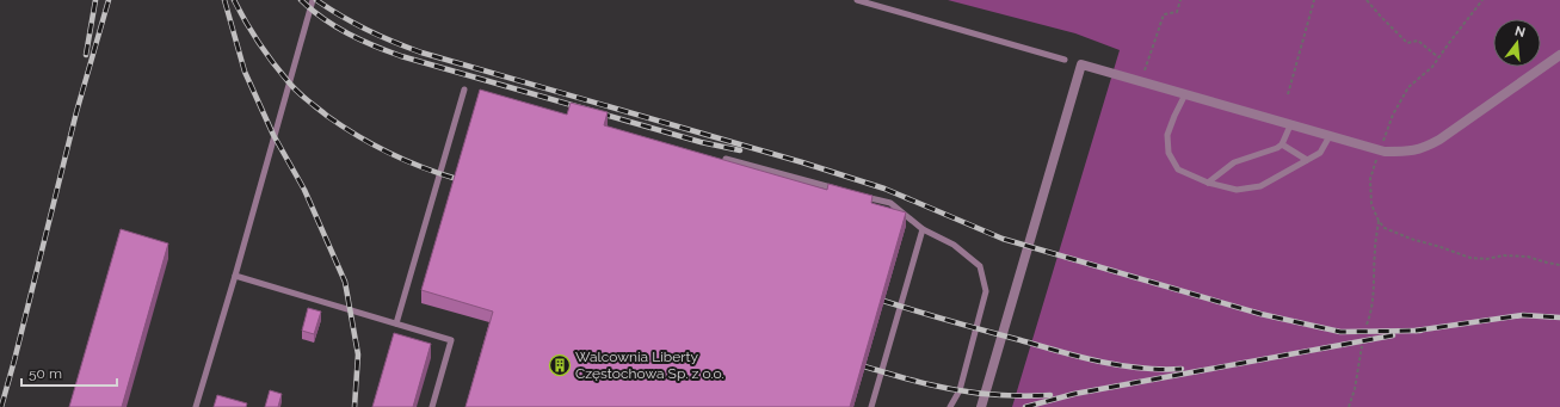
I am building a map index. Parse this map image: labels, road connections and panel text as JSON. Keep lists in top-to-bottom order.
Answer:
{
  "places": {
    "building": ["Walcownia Liberty Częstochowa Sp. z o.o."]
  },
  "scale_bar": "50 m",
  "north": "top"
}
